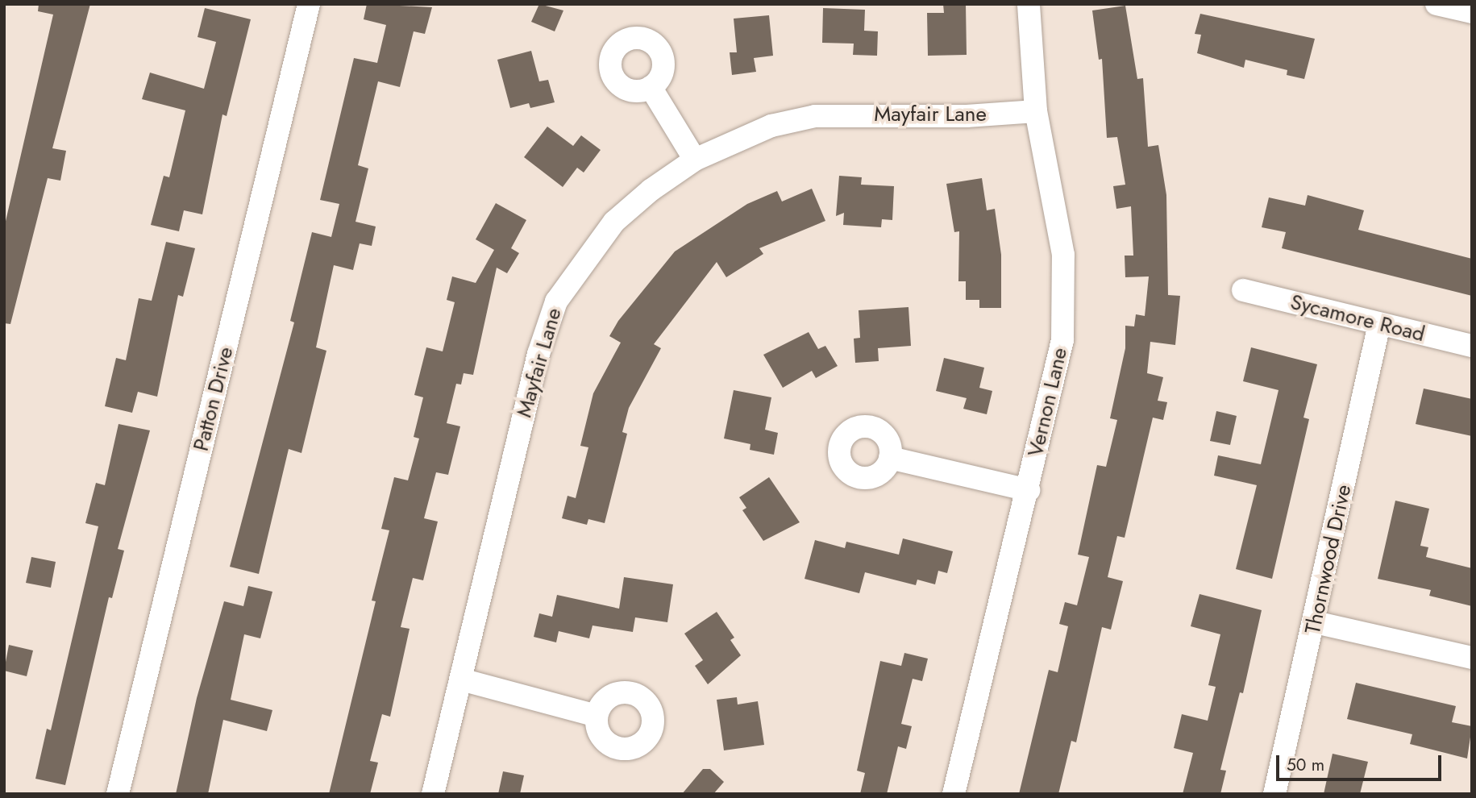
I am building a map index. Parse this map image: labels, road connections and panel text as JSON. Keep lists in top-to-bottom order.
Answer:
{
  "streets": {
    "street": [
      "Mayfair Lane",
      "Sycamore Road",
      "Patton Drive",
      "Vernon Lane",
      "Thornwood Drive"
    ]
  },
  "crossings": [
    ["Mayfair Lane", "Vernon Lane"],
    ["Sycamore Road", "Thornwood Drive"]
  ],
  "scale_bar": "50 m"
}
